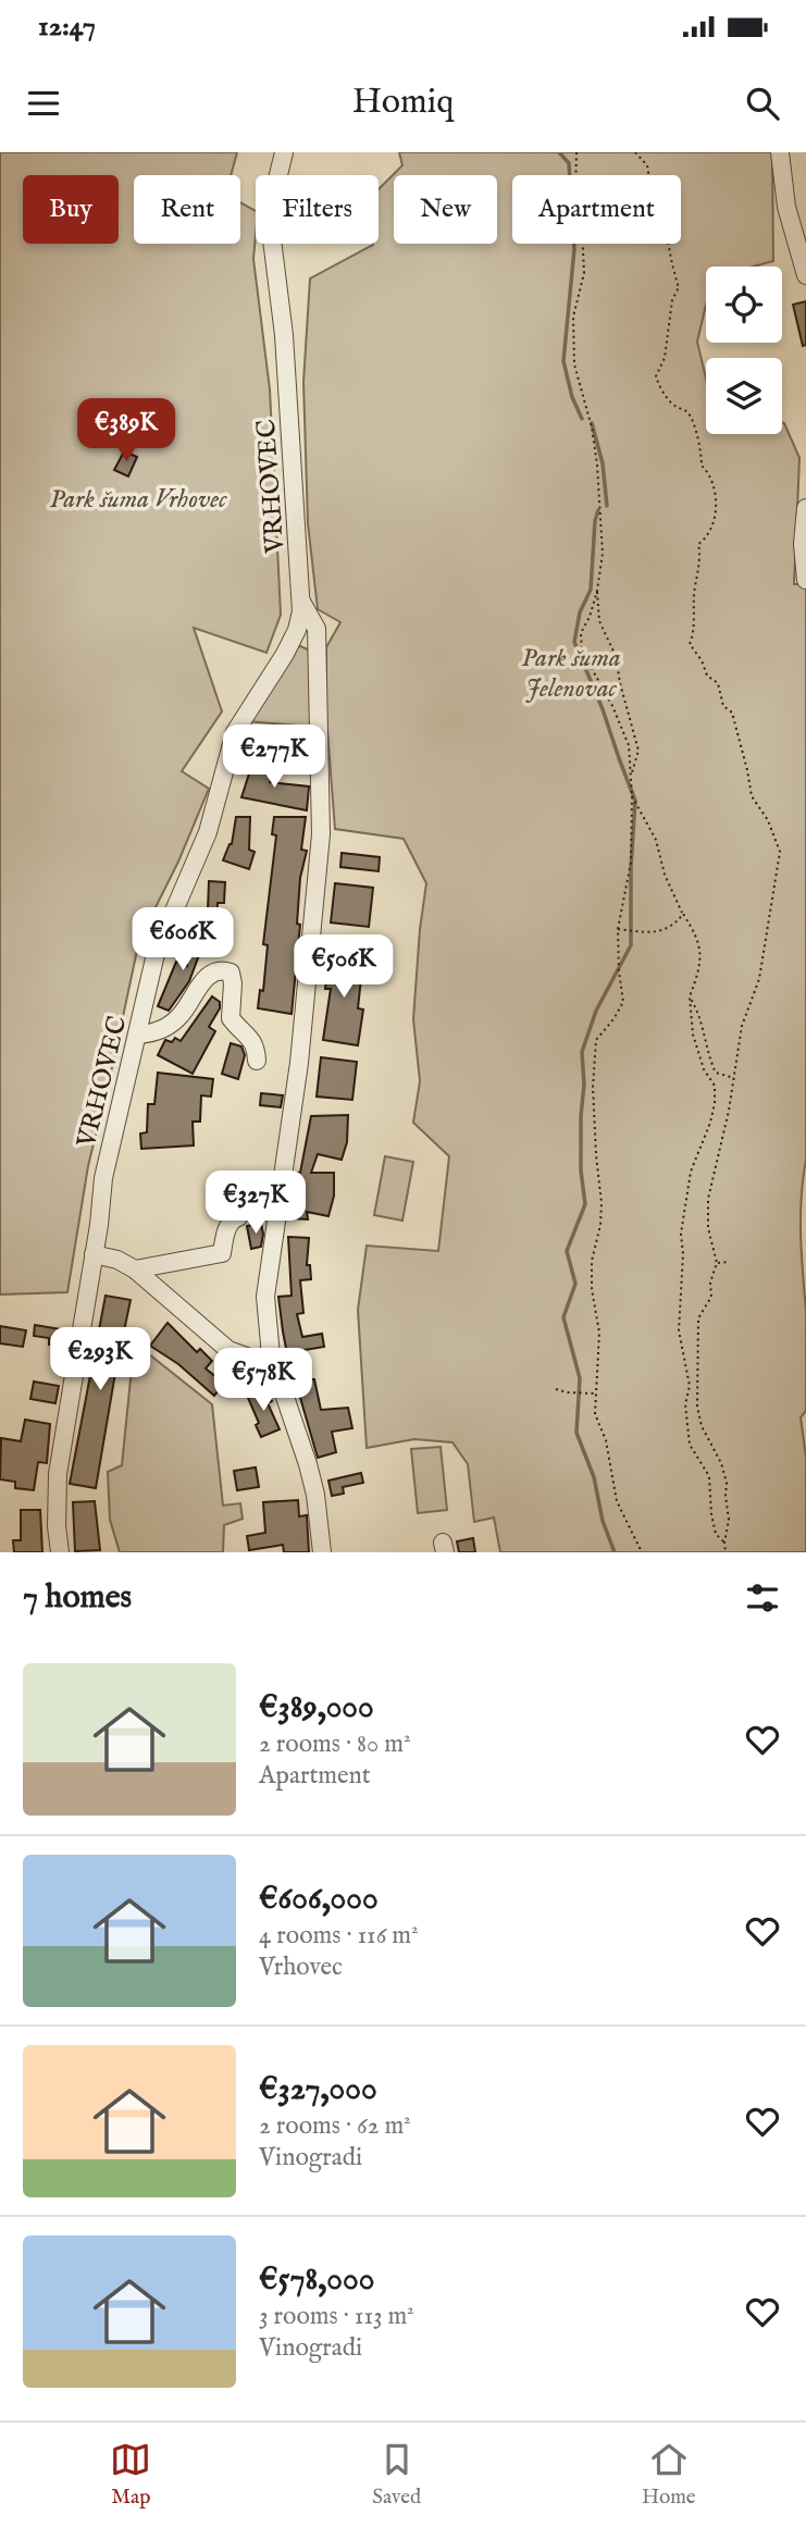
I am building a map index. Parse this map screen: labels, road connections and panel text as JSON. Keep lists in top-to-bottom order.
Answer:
{
  "streets": {
    "street": ["VRHOVEC"]
  },
  "parks": ["Park šuma Vrhovec", "Park šuma Jelenovac"],
  "page": {
    "status": "12:47",
    "header": "Homiq",
    "chip": [
      "Buy",
      "Rent",
      "Filters",
      "New",
      "Apartment"
    ],
    "price": [
      "€389K",
      "€277K",
      "€606K",
      "€506K",
      "€327K",
      "€293K",
      "€578K"
    ],
    "heading": "7 homes",
    "list": [
      {
        "name": "€389,000",
        "note": "2 rooms · 80 m² · Apartment"
      },
      {
        "name": "€606,000",
        "note": "4 rooms · 116 m² · Vrhovec"
      },
      {
        "name": "€327,000",
        "note": "2 rooms · 62 m² · Vinogradi"
      },
      {
        "name": "€578,000",
        "note": "3 rooms · 113 m² · Vinogradi"
      }
    ],
    "tabs": ["Map", "Saved", "Home"]
  }
}
